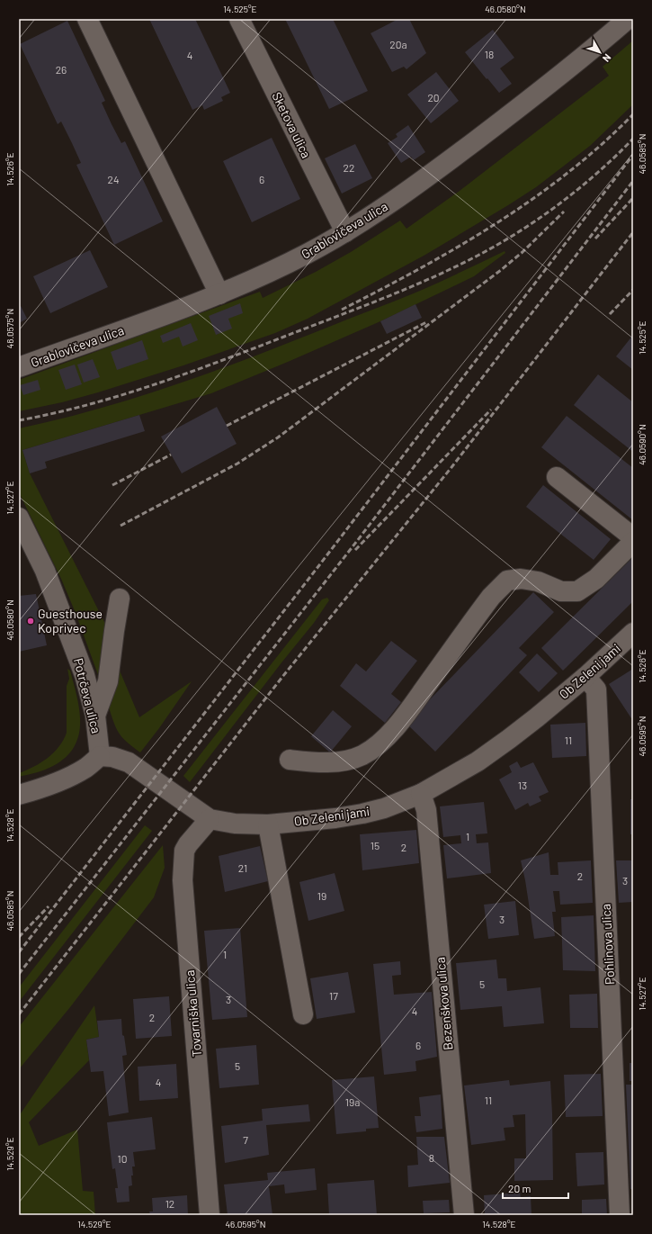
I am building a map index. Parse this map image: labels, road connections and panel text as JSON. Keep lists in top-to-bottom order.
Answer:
{
  "streets": {
    "street": [
      "Sketova ulica",
      "Grablovičeva ulica",
      "Ob Zeleni jami",
      "Potrčeva ulica",
      "Pohlinova ulica",
      "Bezenškova ulica",
      "Tovarniška ulica"
    ]
  },
  "crossings": [
    ["Sketova ulica", "Grablovičeva ulica"],
    ["Ob Zeleni jami", "Potrčeva ulica"],
    ["Ob Zeleni jami", "Pohlinova ulica"],
    ["Ob Zeleni jami", "Bezenškova ulica"],
    ["Ob Zeleni jami", "Tovarniška ulica"]
  ],
  "places": ["Guesthouse Koprivec"],
  "house_numbers": [
    "20a",
    "18",
    "4",
    "26",
    "20",
    "22",
    "24",
    "6",
    "11",
    "13",
    "1",
    "15",
    "2",
    "21",
    "2",
    "3",
    "19",
    "3",
    "1",
    "5",
    "17",
    "3",
    "4",
    "2",
    "6",
    "5",
    "4",
    "11",
    "19a",
    "7",
    "8",
    "10",
    "12"
  ],
  "scale_bar": "20 m",
  "north": "bottom right",
  "coordinates": [
    "14.525°E",
    "46.0580°N",
    "46.0585°N",
    "14.526°E",
    "46.0575°N",
    "46.0590°N",
    "14.527°E",
    "46.0595°N",
    "14.528°E",
    "14.529°E"
  ]
}
